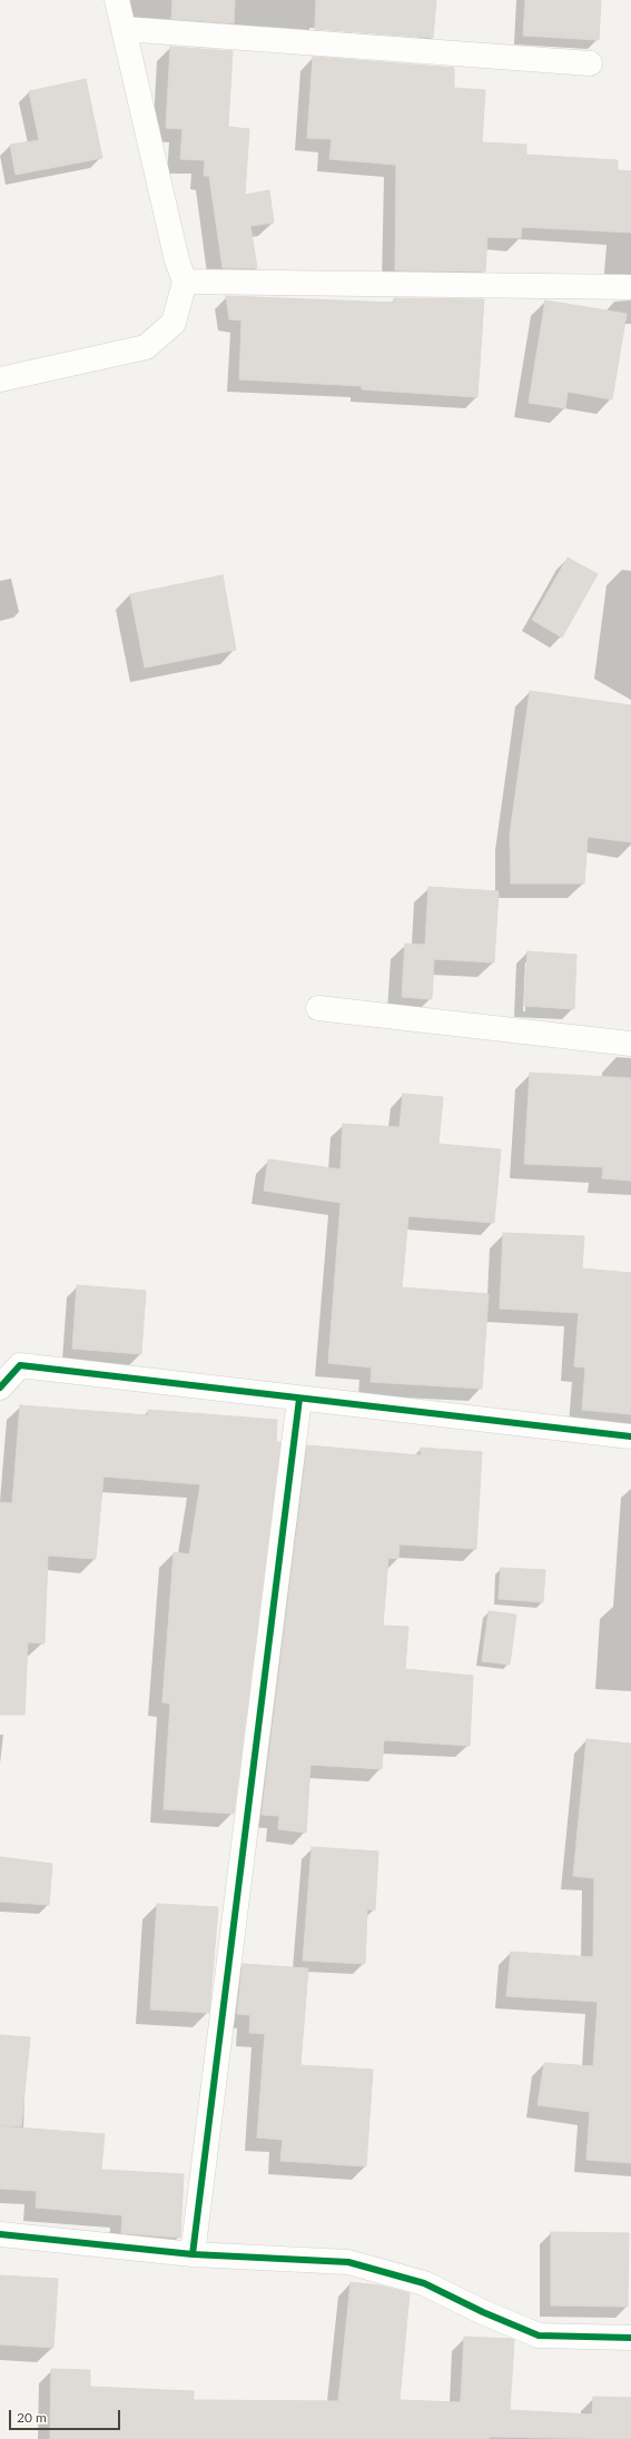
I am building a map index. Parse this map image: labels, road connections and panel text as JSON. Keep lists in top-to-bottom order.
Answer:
{
  "scale_bar": "20 m"
}
